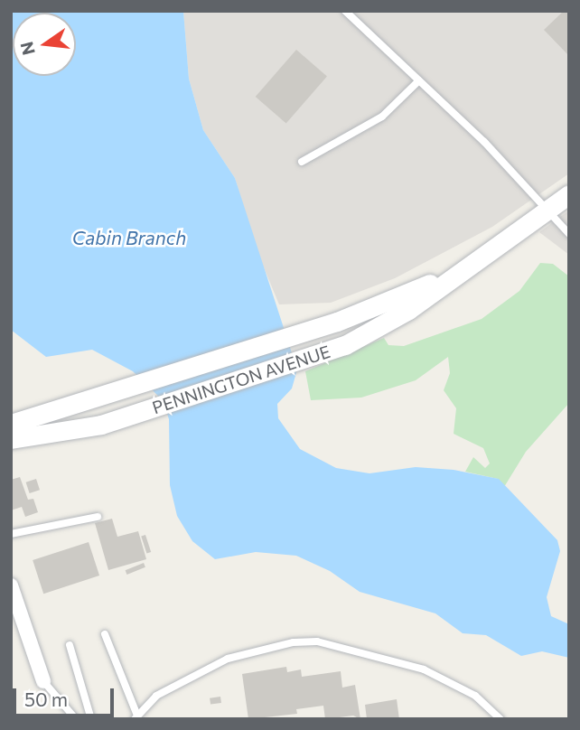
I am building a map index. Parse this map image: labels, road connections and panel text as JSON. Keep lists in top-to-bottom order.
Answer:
{
  "streets": {
    "main road": ["PENNINGTON AVENUE"]
  },
  "water": ["Cabin Branch"],
  "scale_bar": "50 m",
  "north": "left"
}
